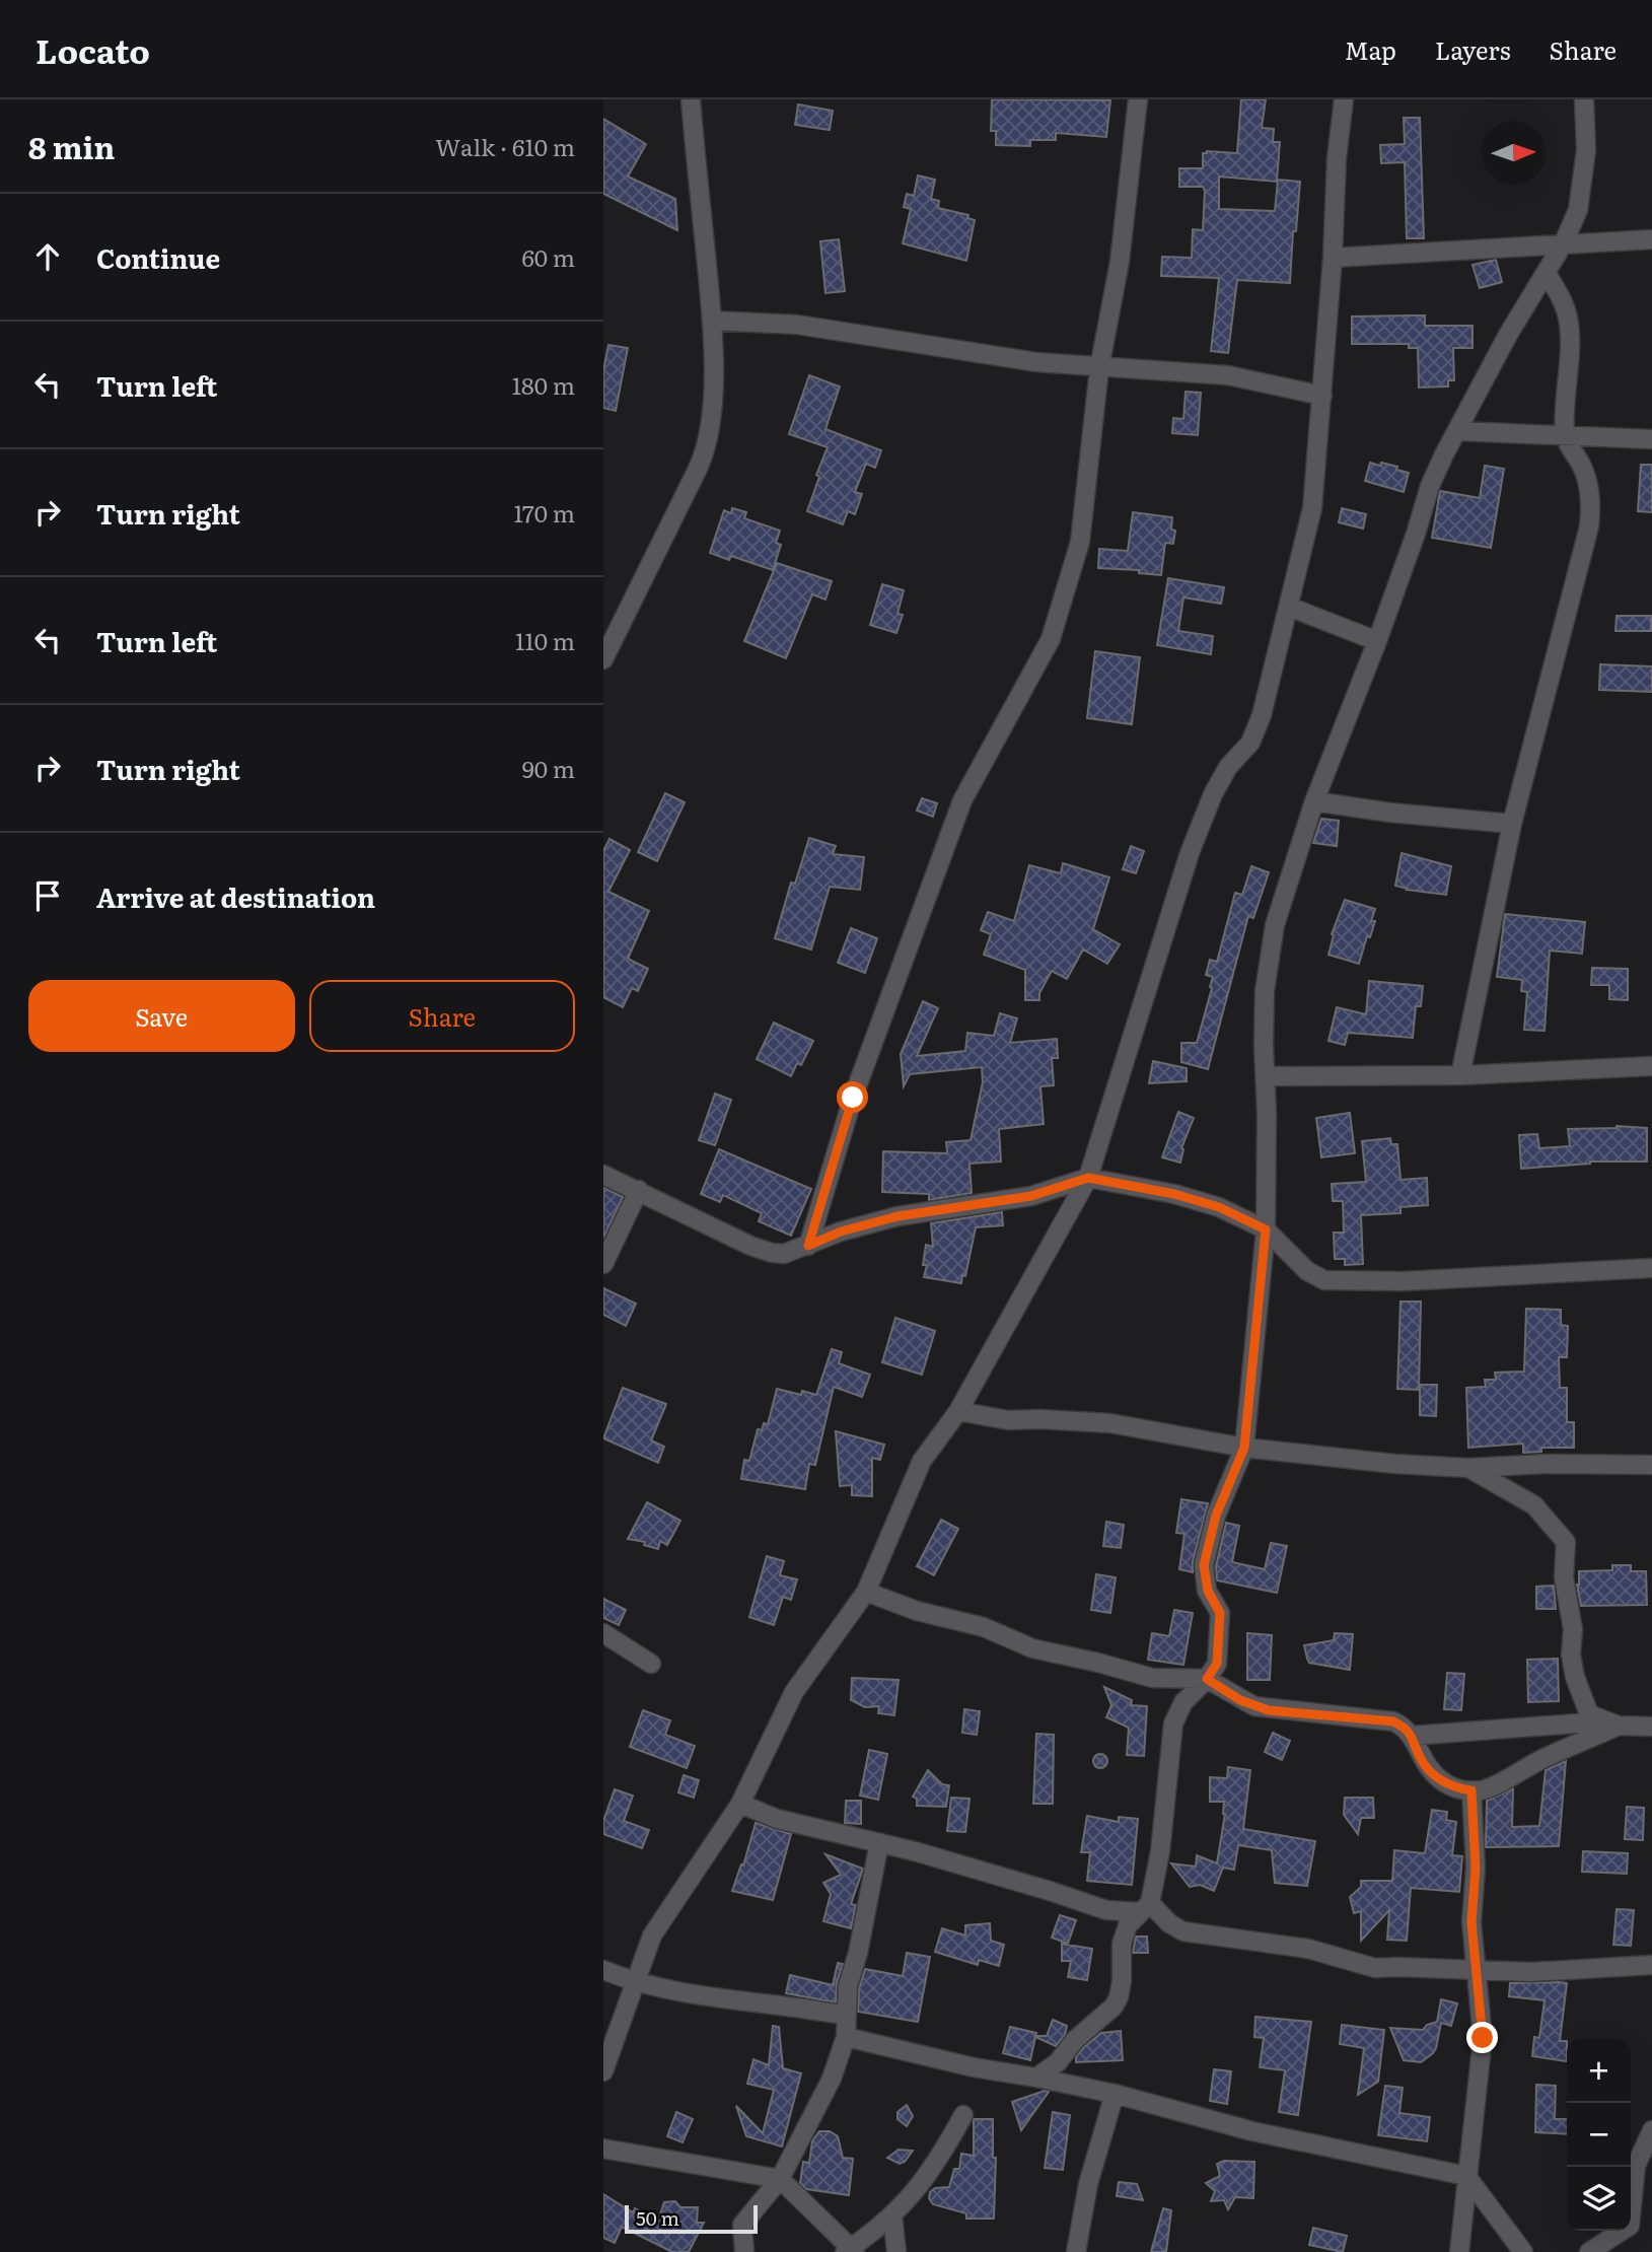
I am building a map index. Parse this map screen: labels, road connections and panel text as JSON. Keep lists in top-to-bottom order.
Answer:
{
  "scale_bar": "50 m",
  "north": "right",
  "page": {
    "header": "Locato",
    "nav": ["Map", "Layers", "Share"],
    "heading": ["8 min", "Walk · 610 m"],
    "list": [
      ["Continue", "60 m"],
      ["Turn left", "180 m"],
      ["Turn right", "170 m"],
      ["Turn left", "110 m"],
      ["Turn right", "90 m"],
      "Arrive at destination"
    ],
    "buttons": ["Save", "Share"],
    "map_buttons": ["+", "−"],
    "scale": "50 m"
  }
}
